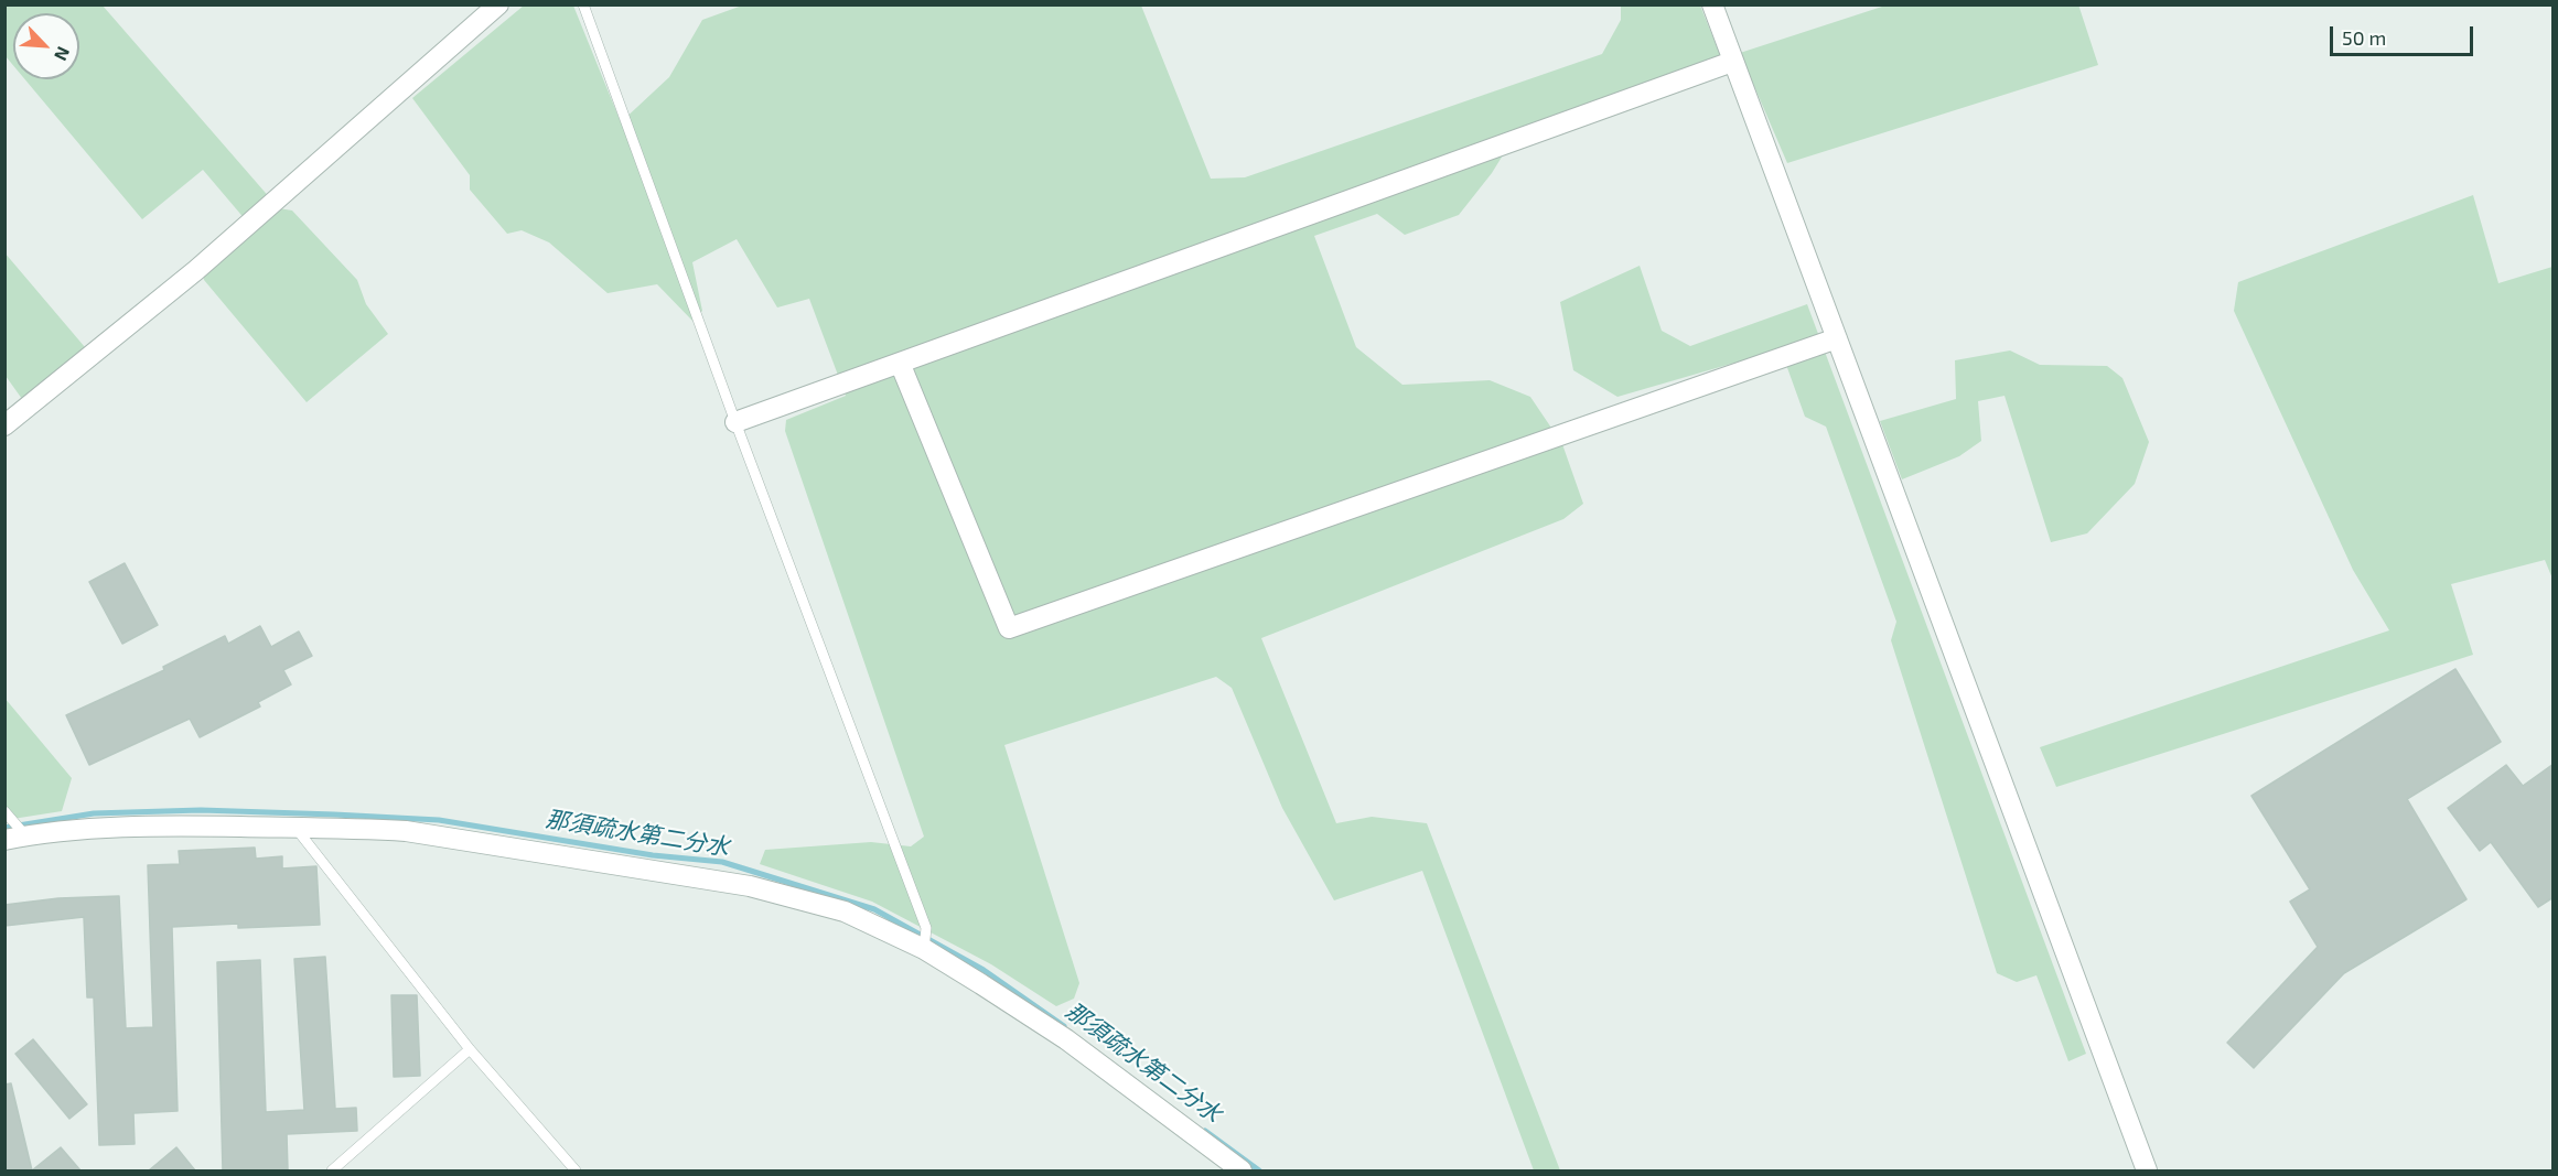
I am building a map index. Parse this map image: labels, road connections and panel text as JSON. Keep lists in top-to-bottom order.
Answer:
{
  "water": ["那須疏水第二分水"],
  "scale_bar": "50 m",
  "north": "bottom right"
}
